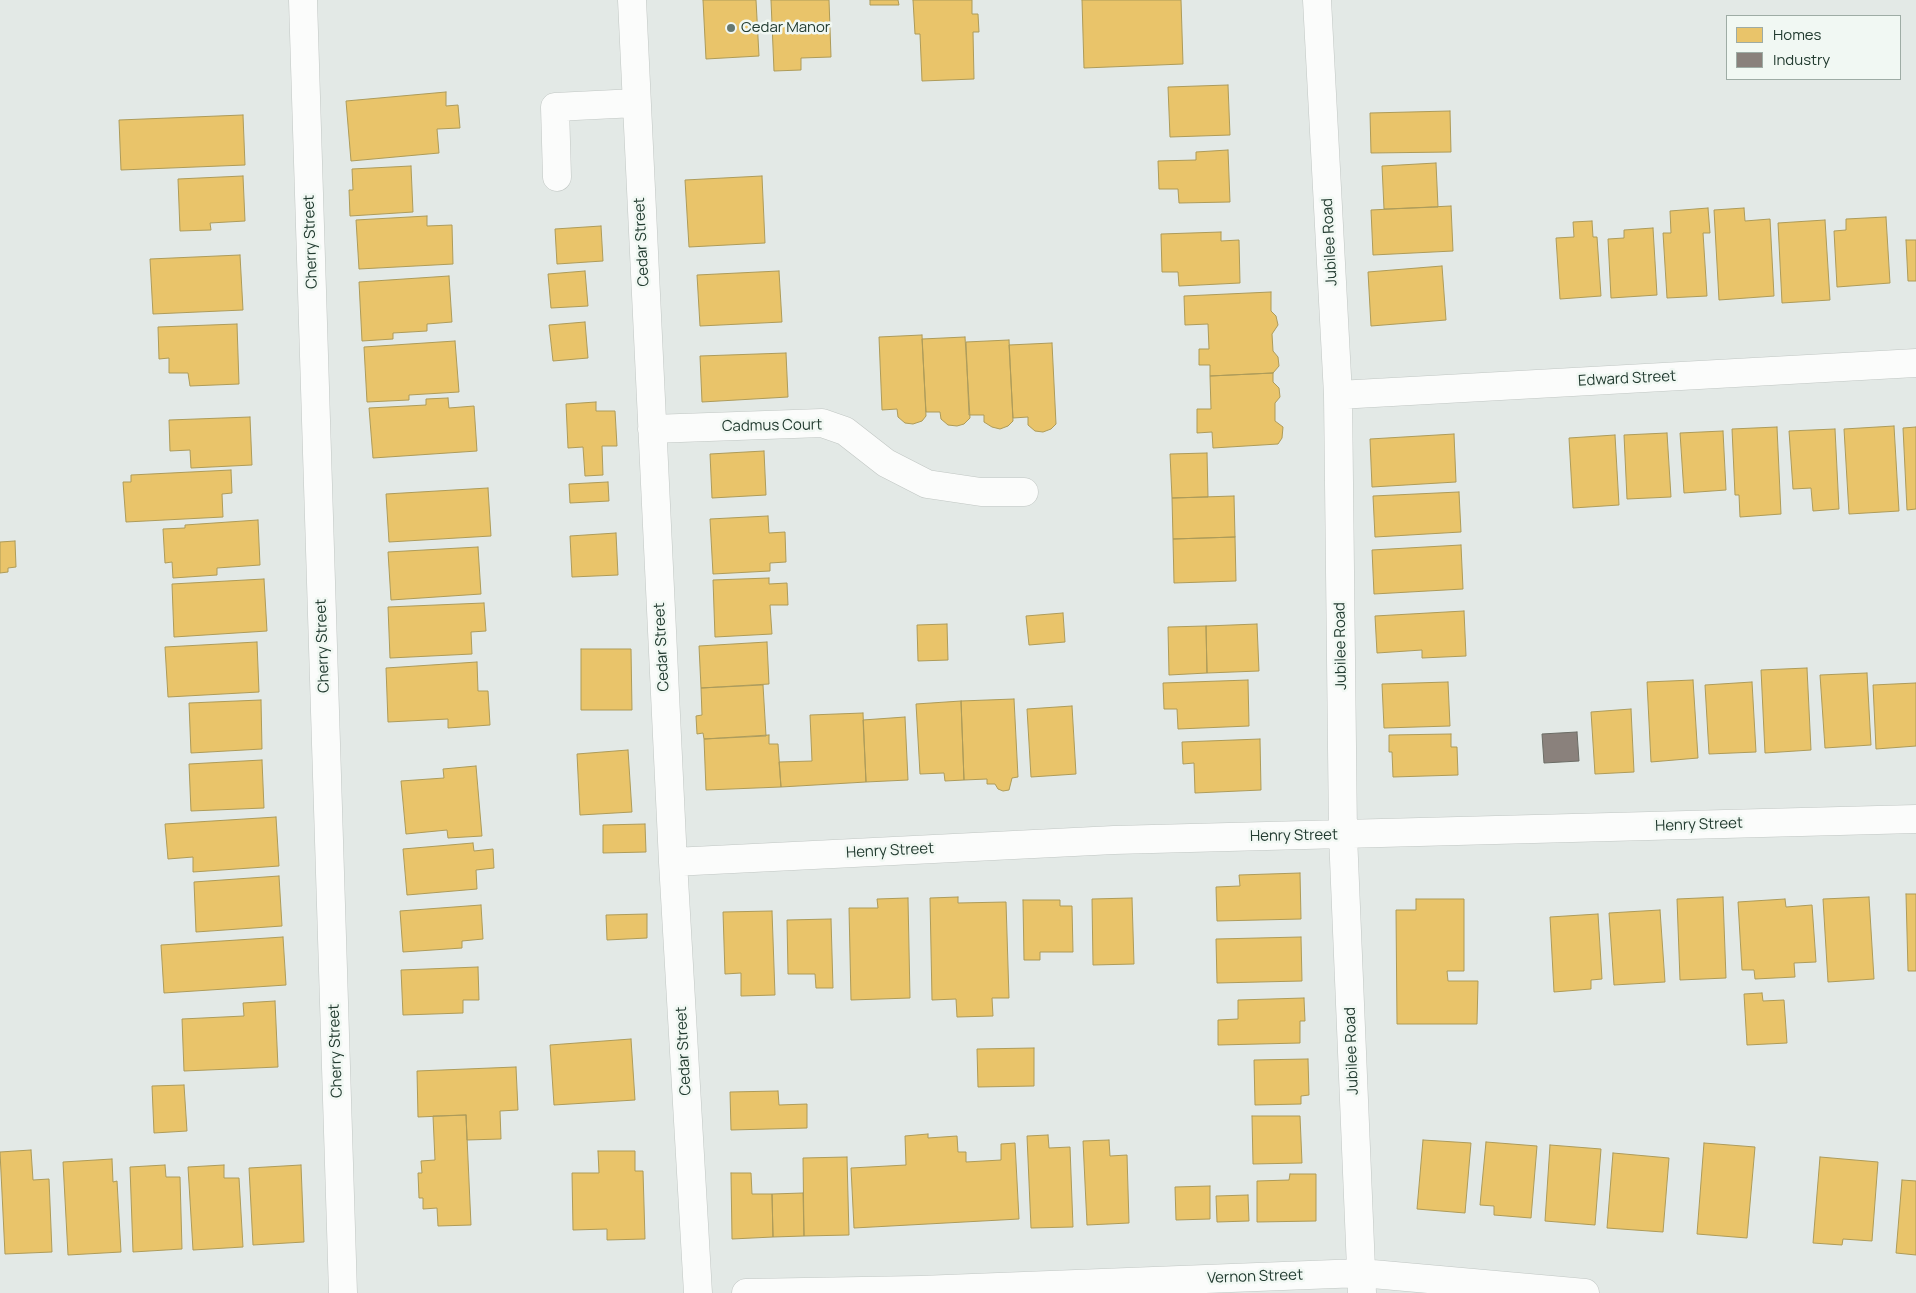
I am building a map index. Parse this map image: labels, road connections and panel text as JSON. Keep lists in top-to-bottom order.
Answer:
{
  "streets": {
    "street": [
      "Cherry Street",
      "Cedar Street",
      "Jubilee Road",
      "Edward Street",
      "Cadmus Court",
      "Henry Street",
      "Vernon Street"
    ]
  },
  "crossings": [
    ["Cedar Street", "Cadmus Court"],
    ["Cedar Street", "Henry Street"],
    ["Jubilee Road", "Edward Street"],
    ["Jubilee Road", "Henry Street"],
    ["Jubilee Road", "Vernon Street"]
  ],
  "places": ["Cedar Manor"],
  "legend": ["Homes", "Industry"]
}
